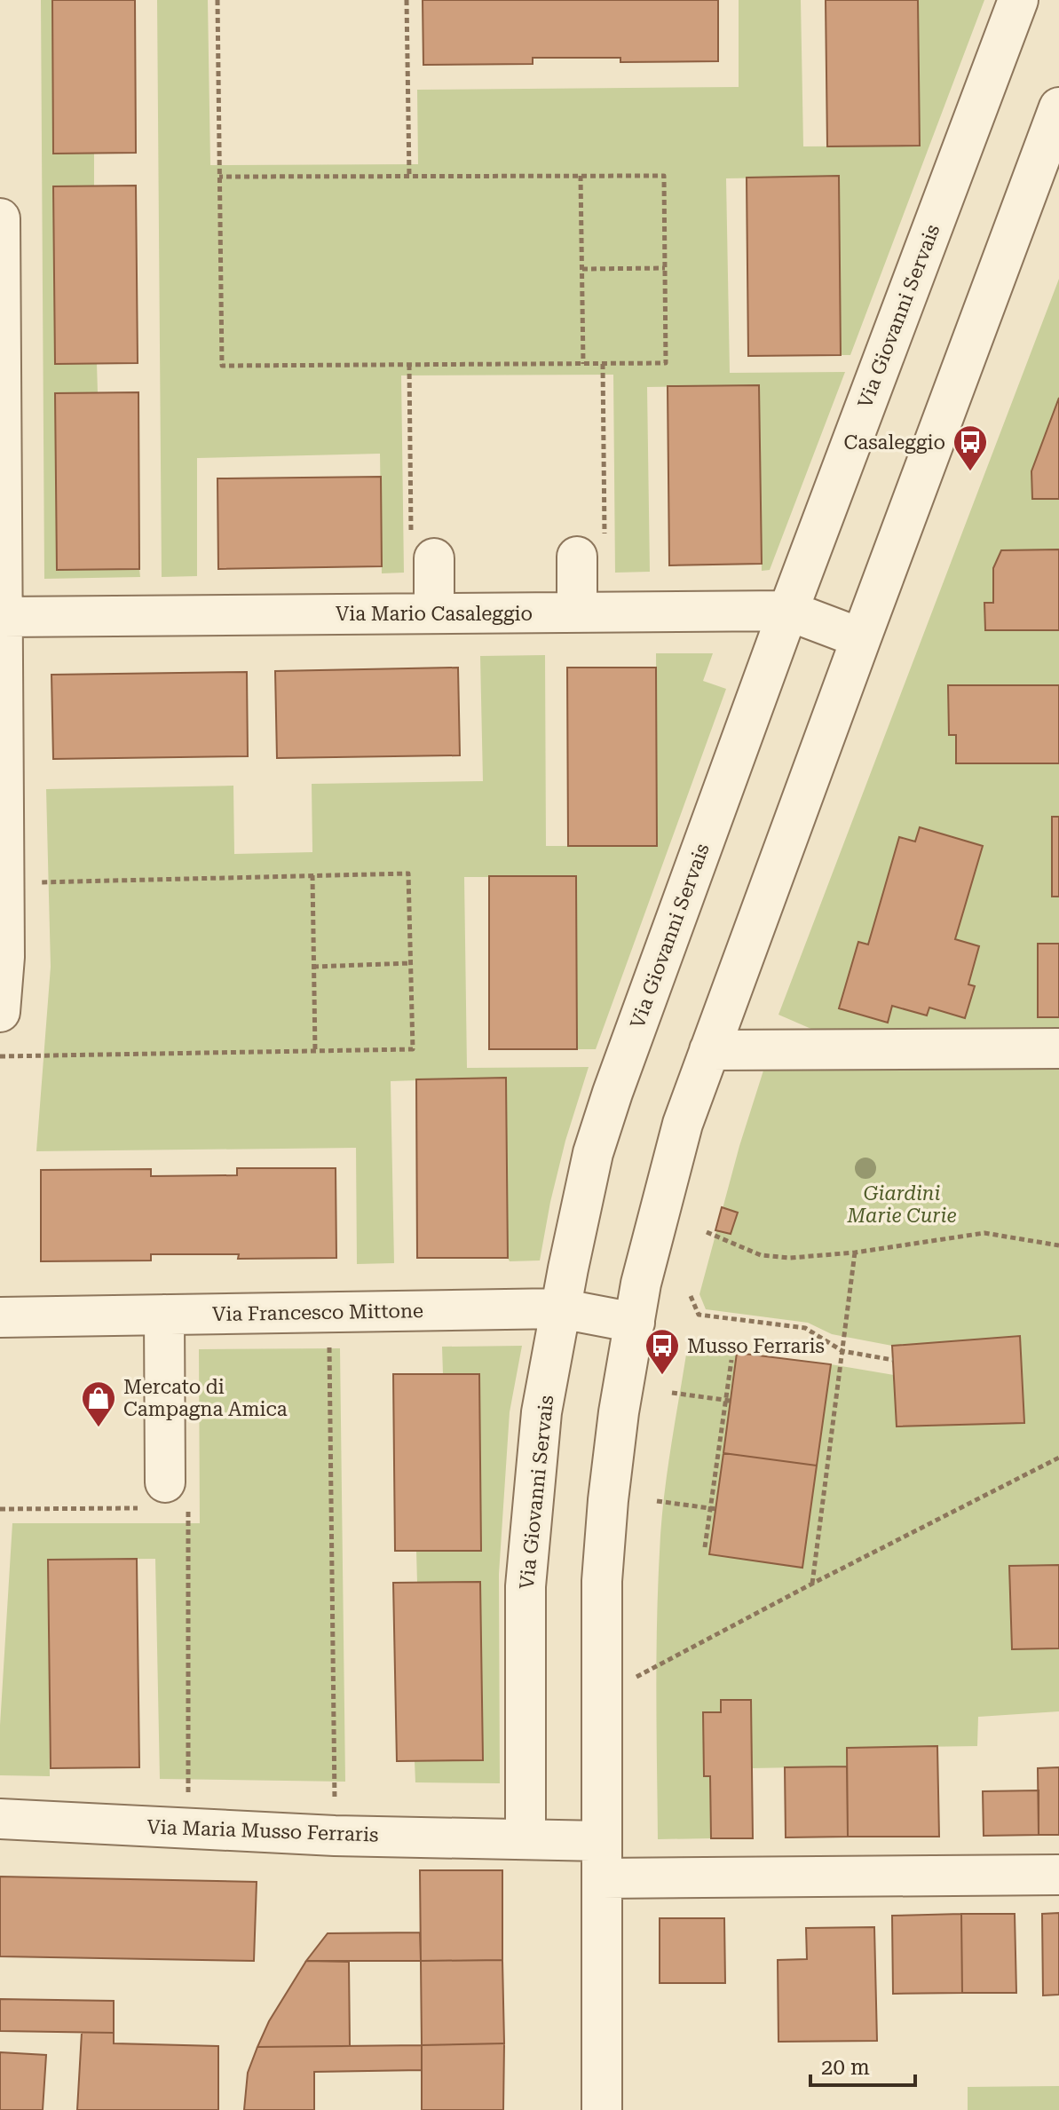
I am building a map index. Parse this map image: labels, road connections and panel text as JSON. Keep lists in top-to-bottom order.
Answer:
{
  "streets": {
    "street": [
      "Via Giovanni Servais",
      "Via Mario Casaleggio",
      "Via Francesco Mittone",
      "Via Maria Musso Ferraris"
    ]
  },
  "crossings": [
    ["Via Giovanni Servais", "Via Mario Casaleggio"],
    ["Via Giovanni Servais", "Via Francesco Mittone"],
    ["Via Giovanni Servais", "Via Maria Musso Ferraris"]
  ],
  "parks": ["Giardini Marie Curie"],
  "places": {
    "bus stop": ["Casaleggio", "Musso Ferraris"],
    "shop": ["Mercato di Campagna Amica"]
  },
  "scale_bar": "20 m"
}
